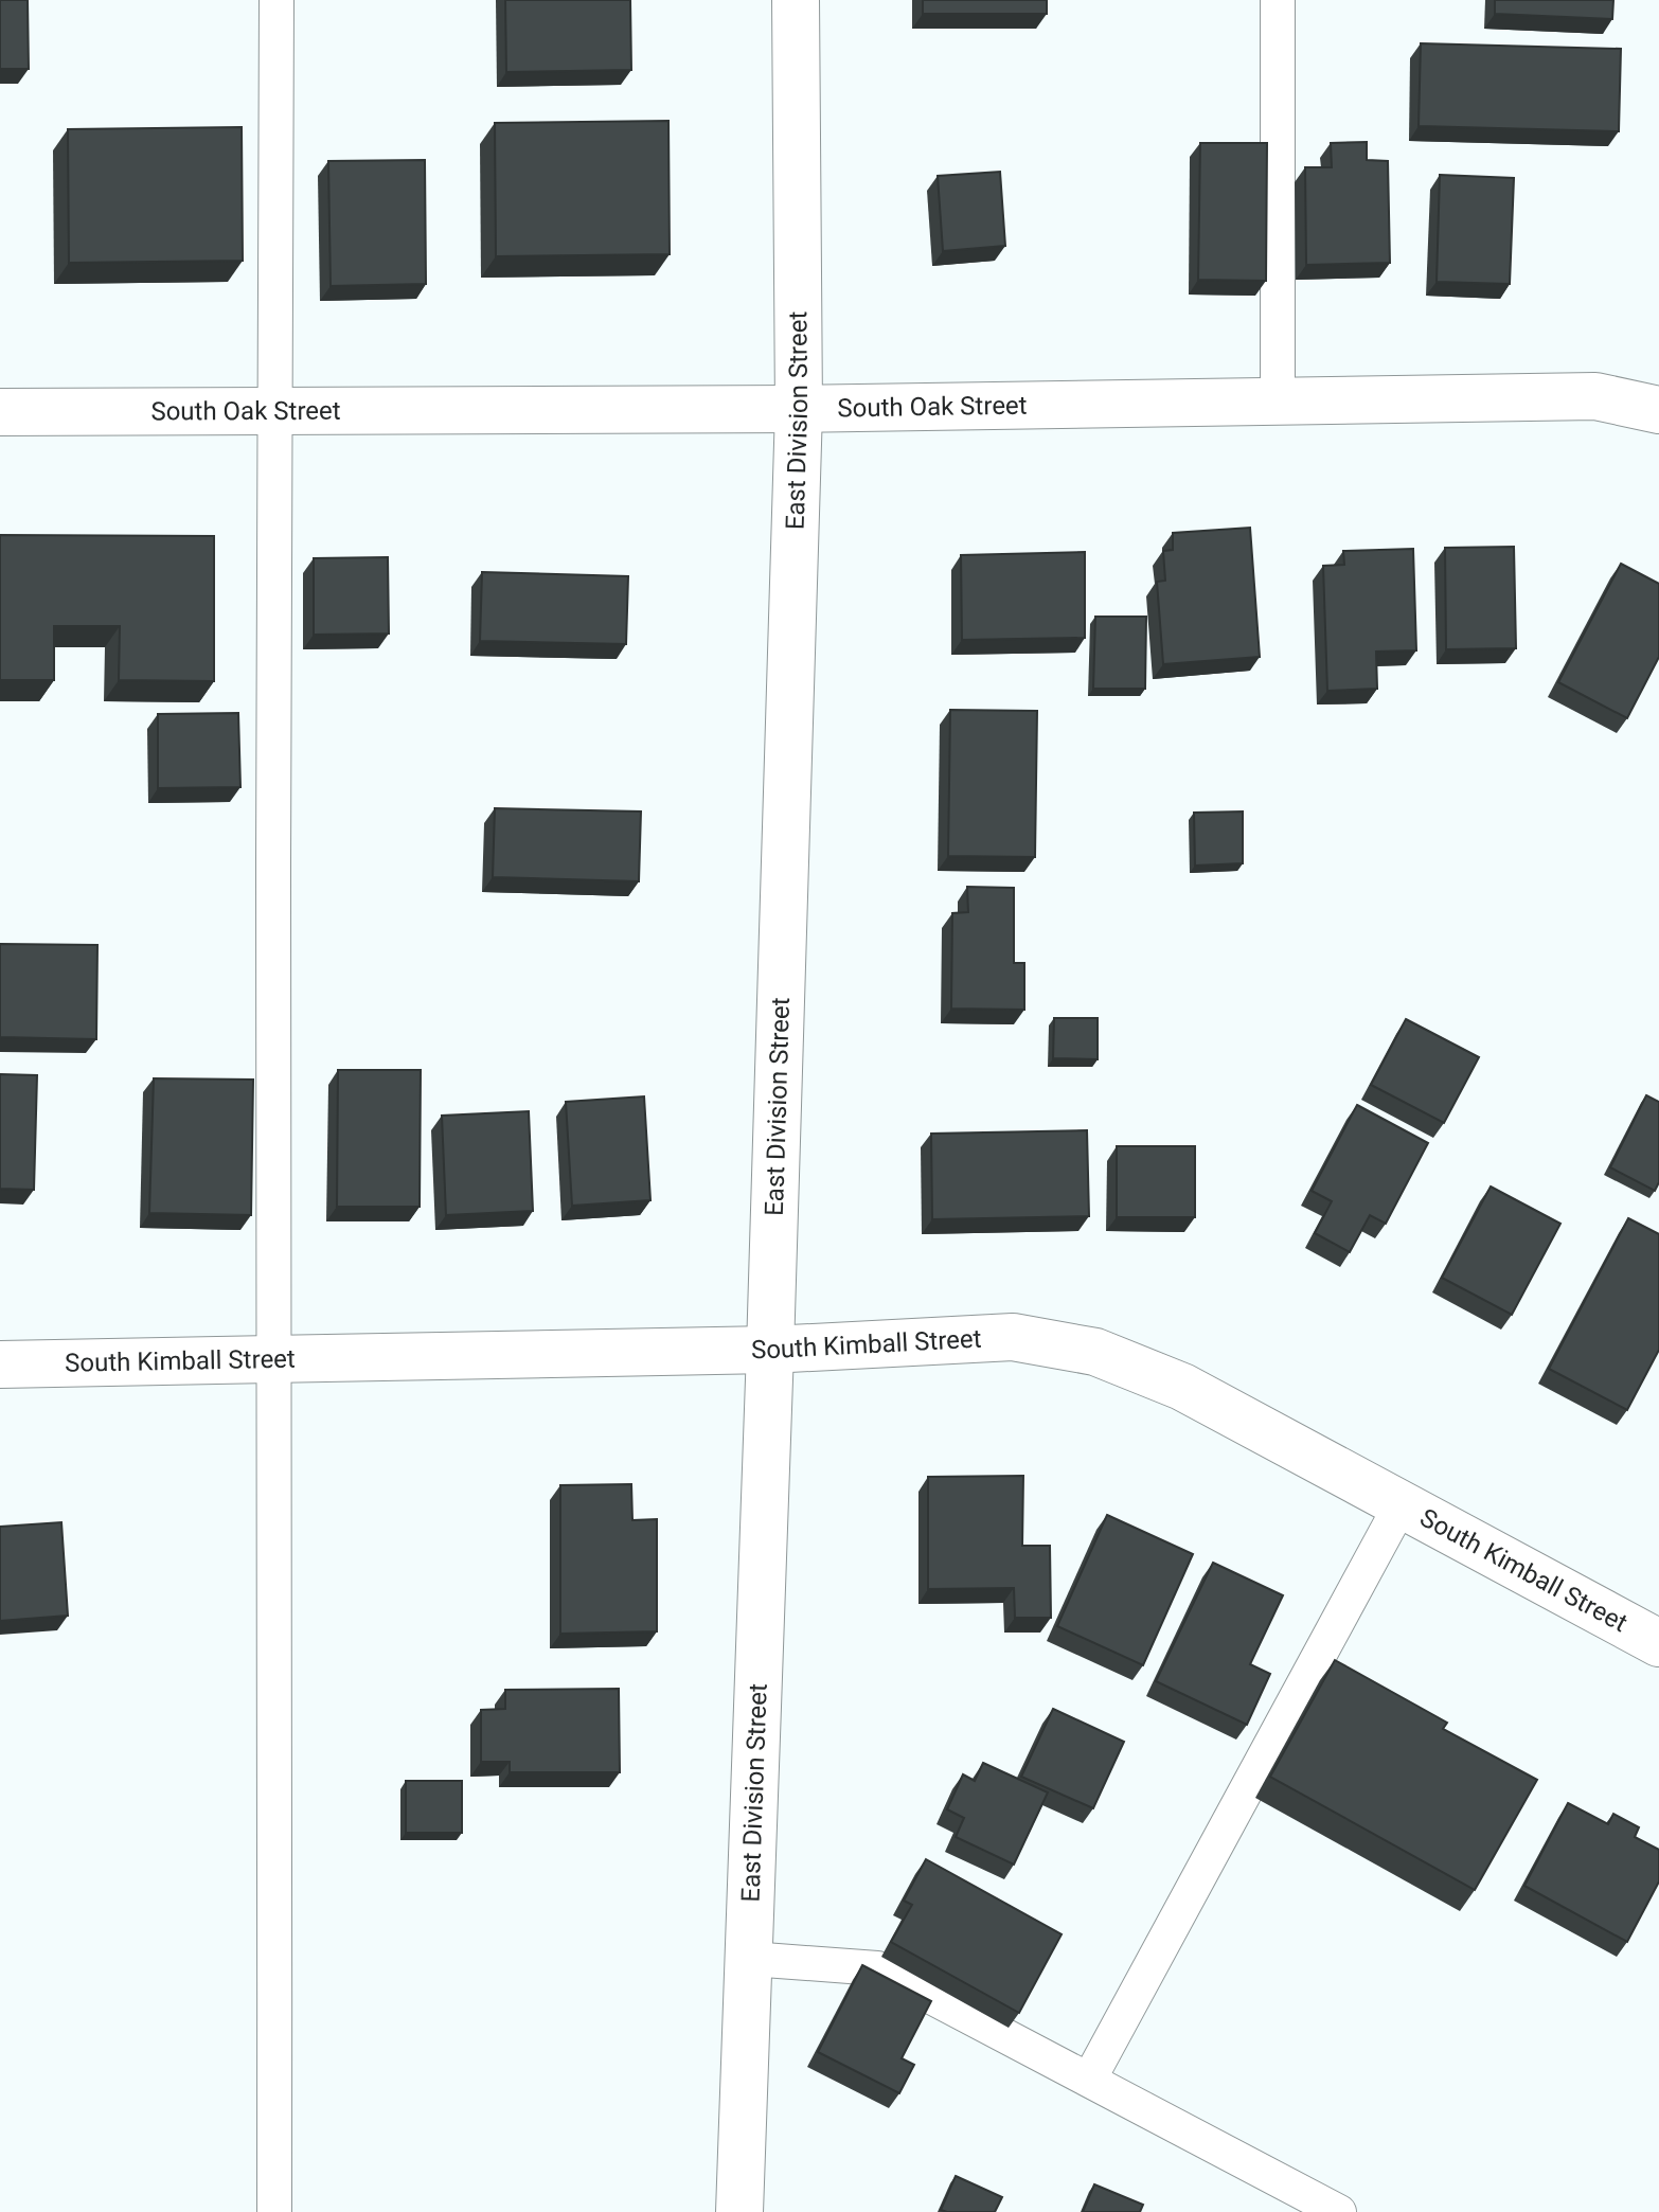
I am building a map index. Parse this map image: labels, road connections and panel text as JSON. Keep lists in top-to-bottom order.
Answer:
{
  "streets": {
    "street": ["South Oak Street", "East Division Street", "South Kimball Street"]
  },
  "crossings": [
    ["South Oak Street", "East Division Street"],
    ["East Division Street", "South Kimball Street"]
  ]
}
